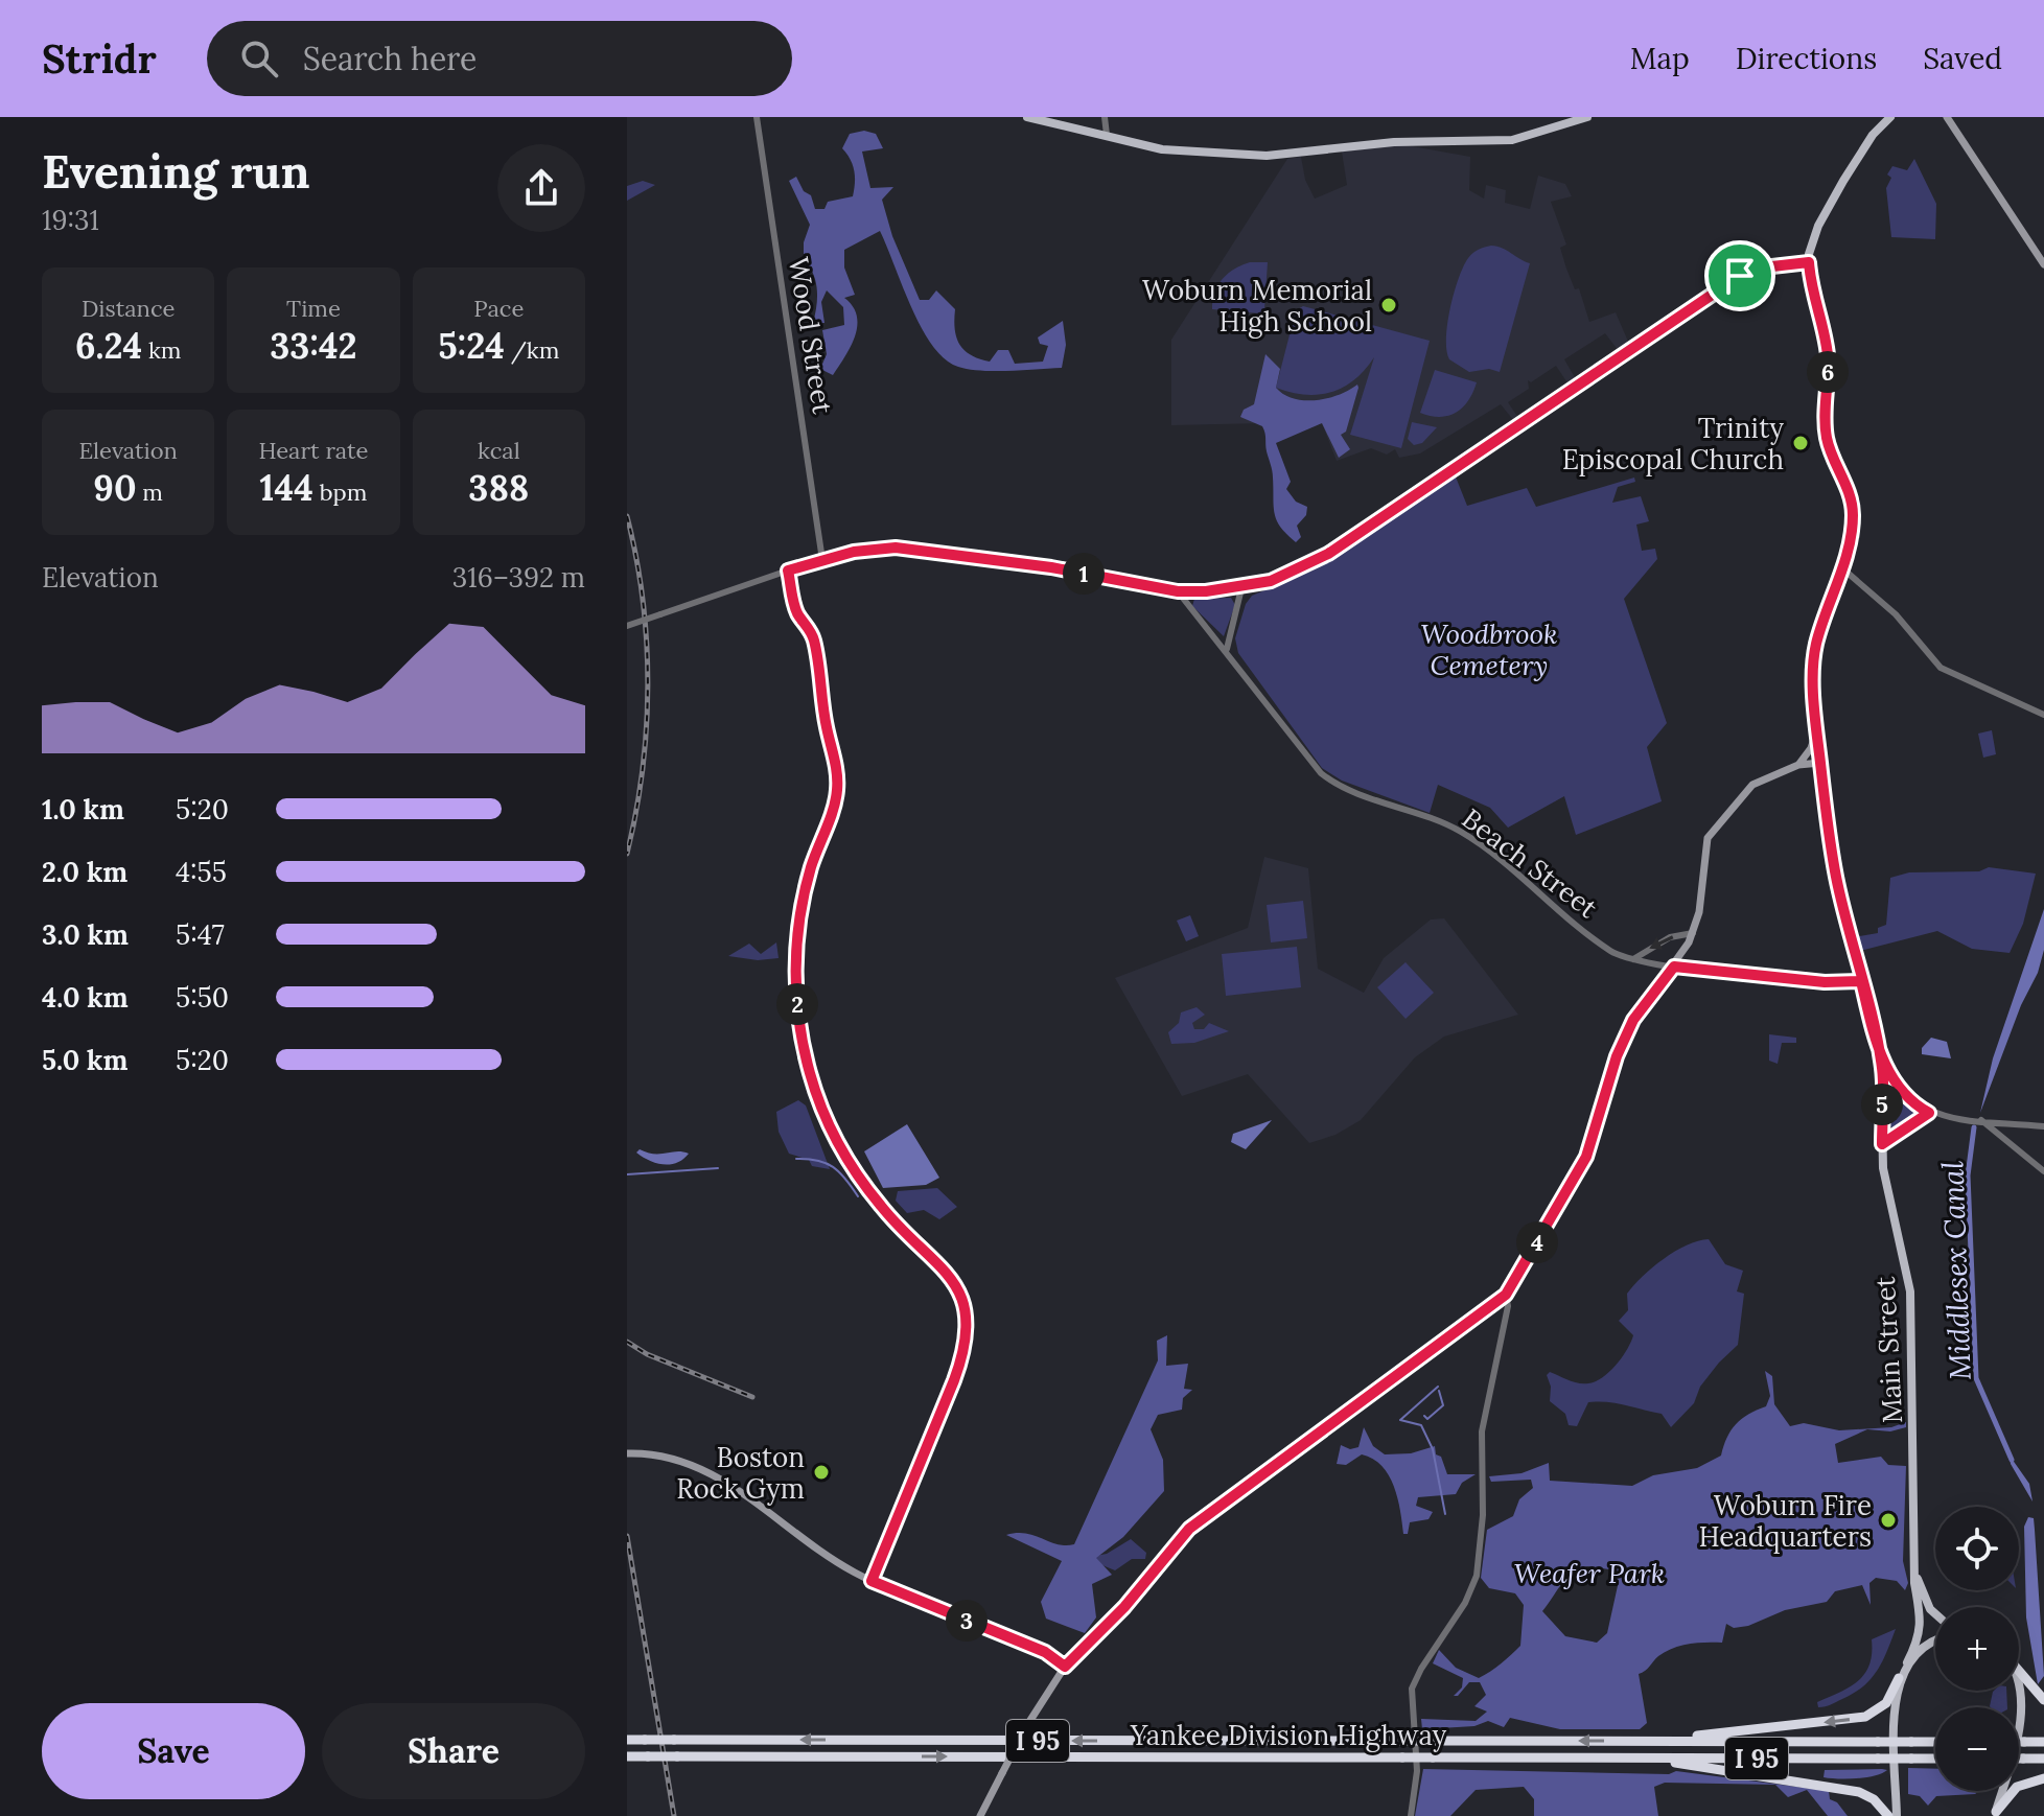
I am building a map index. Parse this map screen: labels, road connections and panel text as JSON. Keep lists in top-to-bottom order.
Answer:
{
  "streets": {
    "highway": ["Yankee Division Highway", "I 95"],
    "main road": ["Main Street"],
    "street": ["Wood Street", "Beach Street"]
  },
  "crossings": [
    ["Beach Street", "Main Street"]
  ],
  "water": ["Middlesex Canal"],
  "parks": ["Woodbrook Cemetery", "Weafer Park"],
  "places": [
    "Woburn Memorial High School",
    "Trinity Episcopal Church",
    "Boston Rock Gym",
    "Woburn Fire Headquarters"
  ],
  "page": {
    "header": "Stridr",
    "search": "Search here",
    "nav": ["Map", "Directions", "Saved"],
    "heading": ["Evening run", "19:31"],
    "stats": [
      ["Distance", "6.24 km"],
      ["Time", "33:42"],
      ["Pace", "5:24 /km"],
      ["Elevation", "90 m"],
      ["Heart rate", "144 bpm"],
      ["kcal", "388"]
    ],
    "pins": [
      "6",
      "1",
      "2",
      "5",
      "4",
      "3"
    ],
    "chart": ["Elevation", "316–392 m"],
    "list": [
      {
        "name": "1.0 km",
        "note": "5:20"
      },
      {
        "name": "2.0 km",
        "note": "4:55"
      },
      {
        "name": "3.0 km",
        "note": "5:47"
      },
      {
        "name": "4.0 km",
        "note": "5:50"
      },
      {
        "name": "5.0 km",
        "note": "5:20"
      }
    ],
    "map_buttons": ["+", "−"],
    "buttons": ["Save", "Share"]
  }
}
